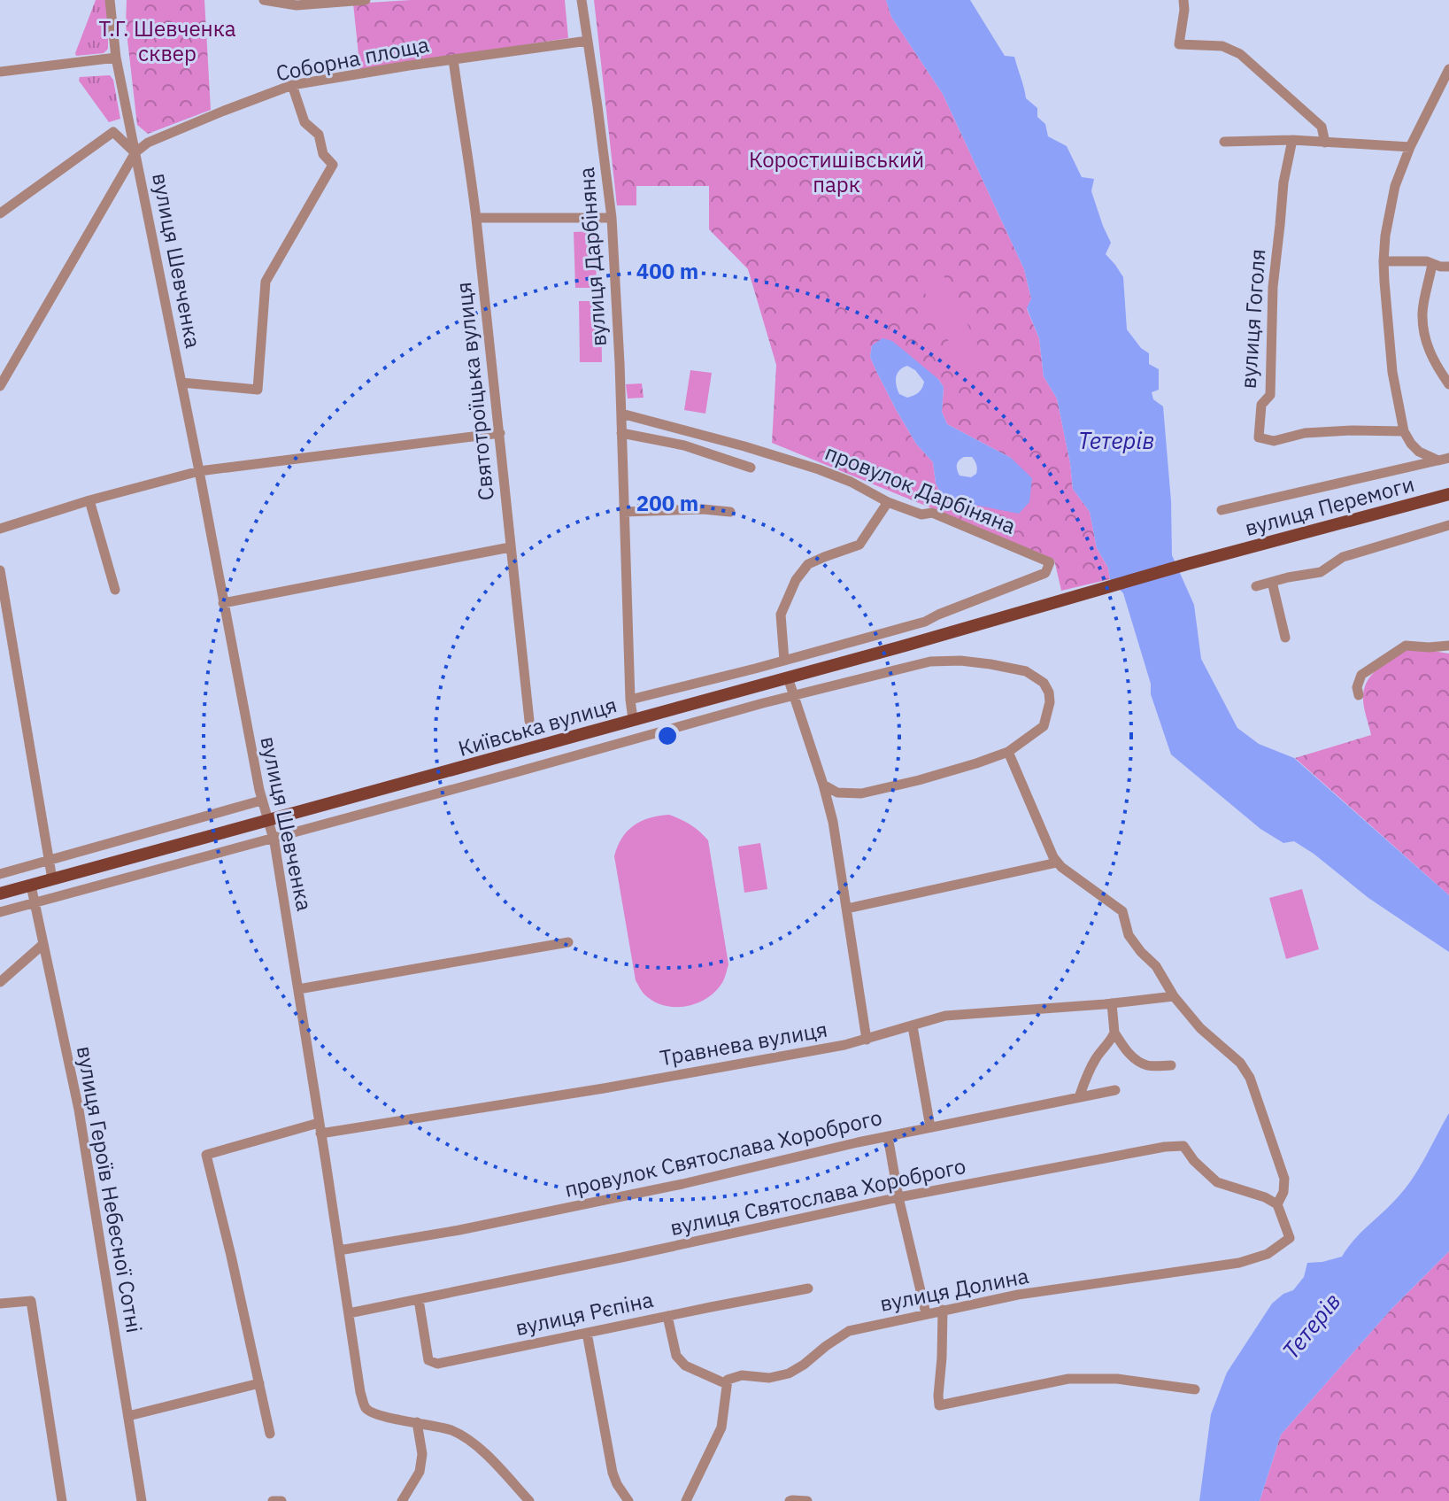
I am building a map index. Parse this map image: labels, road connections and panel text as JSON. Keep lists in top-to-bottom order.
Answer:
{
  "streets": {
    "main road": ["вулиця Перемоги", "Київська вулиця"],
    "street": [
      "Соборна площа",
      "вулиця Дарбіняна",
      "вулиця Шевченка",
      "вулиця Гоголя",
      "Святотроїцька вулиця",
      "провулок Дарбіняна",
      "Травнева вулиця",
      "провулок Святослава Хороброго",
      "вулиця Героїв Небесної Сотні",
      "вулиця Святослава Хороброго",
      "вулиця Долина",
      "вулиця Рєпіна"
    ]
  },
  "crossings": [
    ["Соборна площа", "вулиця Дарбіняна"],
    ["Соборна площа", "вулиця Шевченка"],
    ["Соборна площа", "Святотроїцька вулиця"],
    ["вулиця Дарбіняна", "провулок Дарбіняна"],
    ["вулиця Дарбіняна", "Київська вулиця"],
    ["вулиця Шевченка", "Київська вулиця"],
    ["вулиця Шевченка", "Травнева вулиця"],
    ["вулиця Шевченка", "провулок Святослава Хороброго"],
    ["вулиця Шевченка", "вулиця Святослава Хороброго"],
    ["провулок Дарбіняна", "Київська вулиця"],
    ["вулиця Перемоги", "Київська вулиця"],
    ["Київська вулиця", "вулиця Героїв Небесної Сотні"],
    ["вулиця Святослава Хороброго", "вулиця Долина"],
    ["вулиця Святослава Хороброго", "вулиця Рєпіна"]
  ],
  "water": ["Тетерів"],
  "parks": ["Т.Г. Шевченка сквер", "Коростишівський парк"],
  "rings": ["400 m", "200 m"]
}
